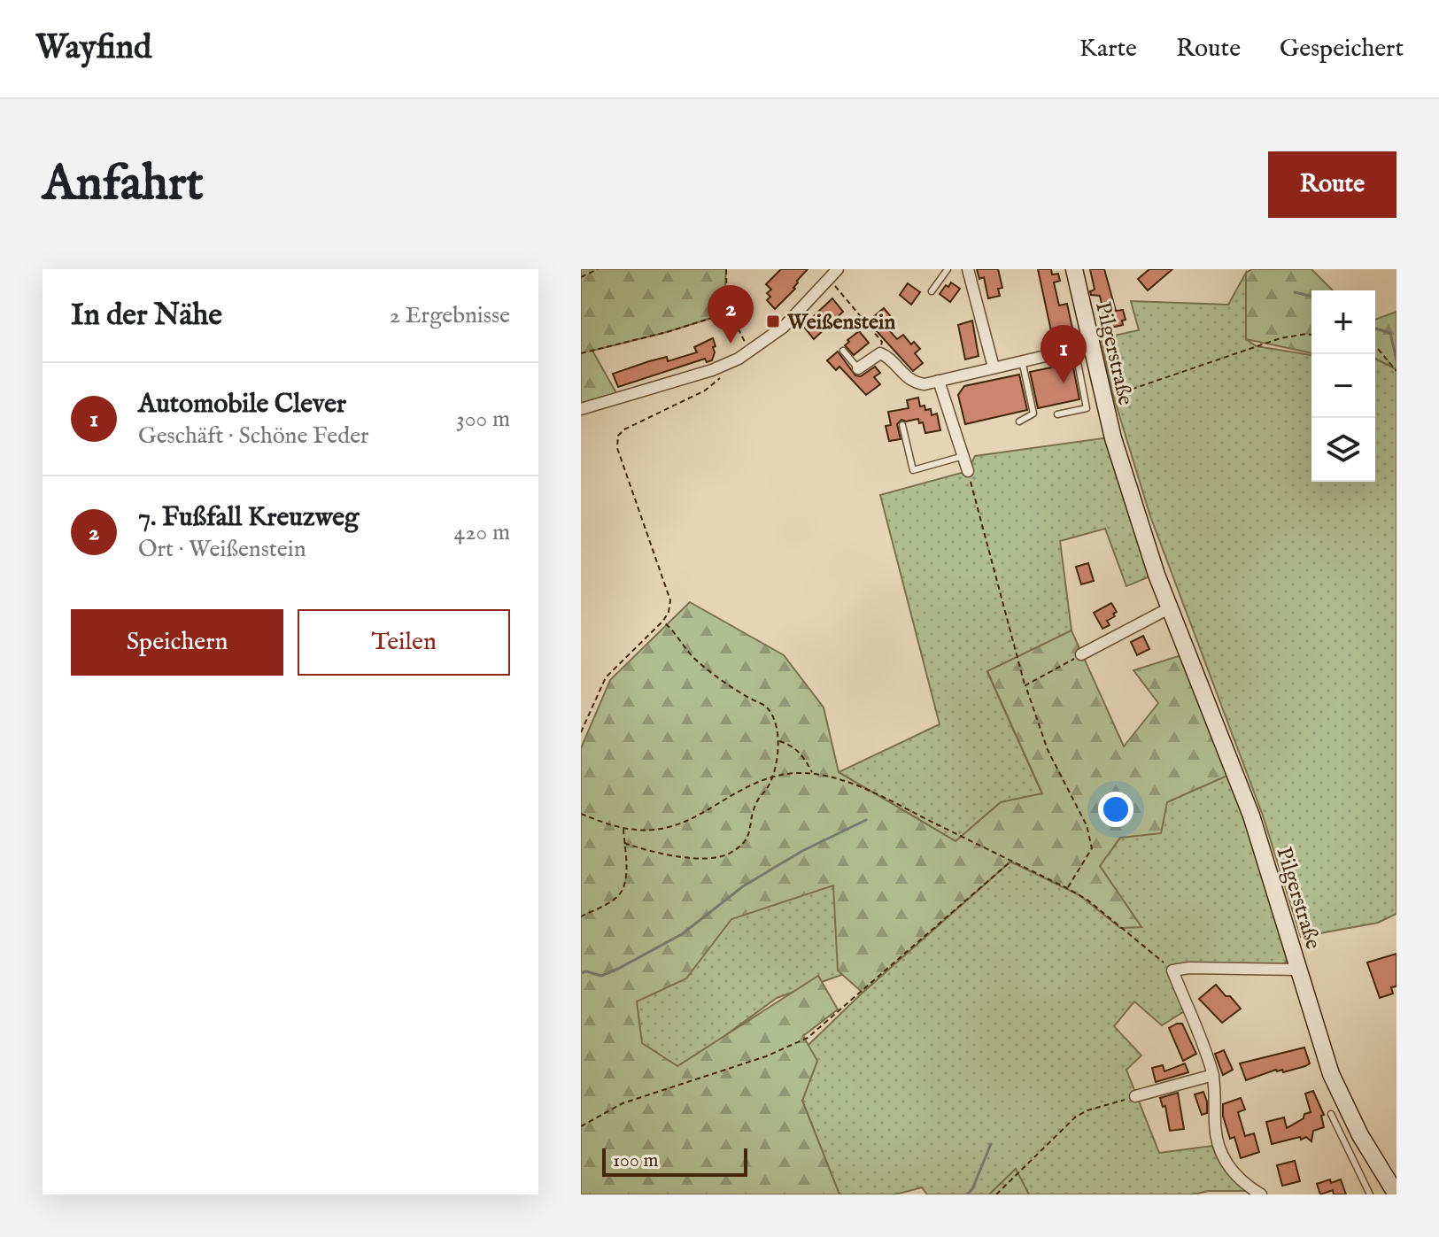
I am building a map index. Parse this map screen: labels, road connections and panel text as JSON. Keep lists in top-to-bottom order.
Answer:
{
  "streets": {
    "main road": ["Pilgerstraße"]
  },
  "places": {
    "transit": ["Weißenstein"]
  },
  "scale_bar": "100 m",
  "page": {
    "header": "Wayfind",
    "nav": ["Karte", "Route", "Gespeichert"],
    "buttons": [
      "Route",
      ["Speichern", "Teilen"]
    ],
    "title": "Anfahrt",
    "heading": ["In der Nähe", "2 Ergebnisse"],
    "pins": ["2", "1"],
    "map_buttons": ["+", "−"],
    "list": [
      {
        "mark": "1",
        "name": "Automobile Clever",
        "note": "Geschäft · Schöne Feder",
        "value": "300 m"
      },
      {
        "mark": "2",
        "name": "7. Fußfall Kreuzweg",
        "note": "Ort · Weißenstein",
        "value": "420 m"
      }
    ],
    "scale": "100 m"
  }
}
